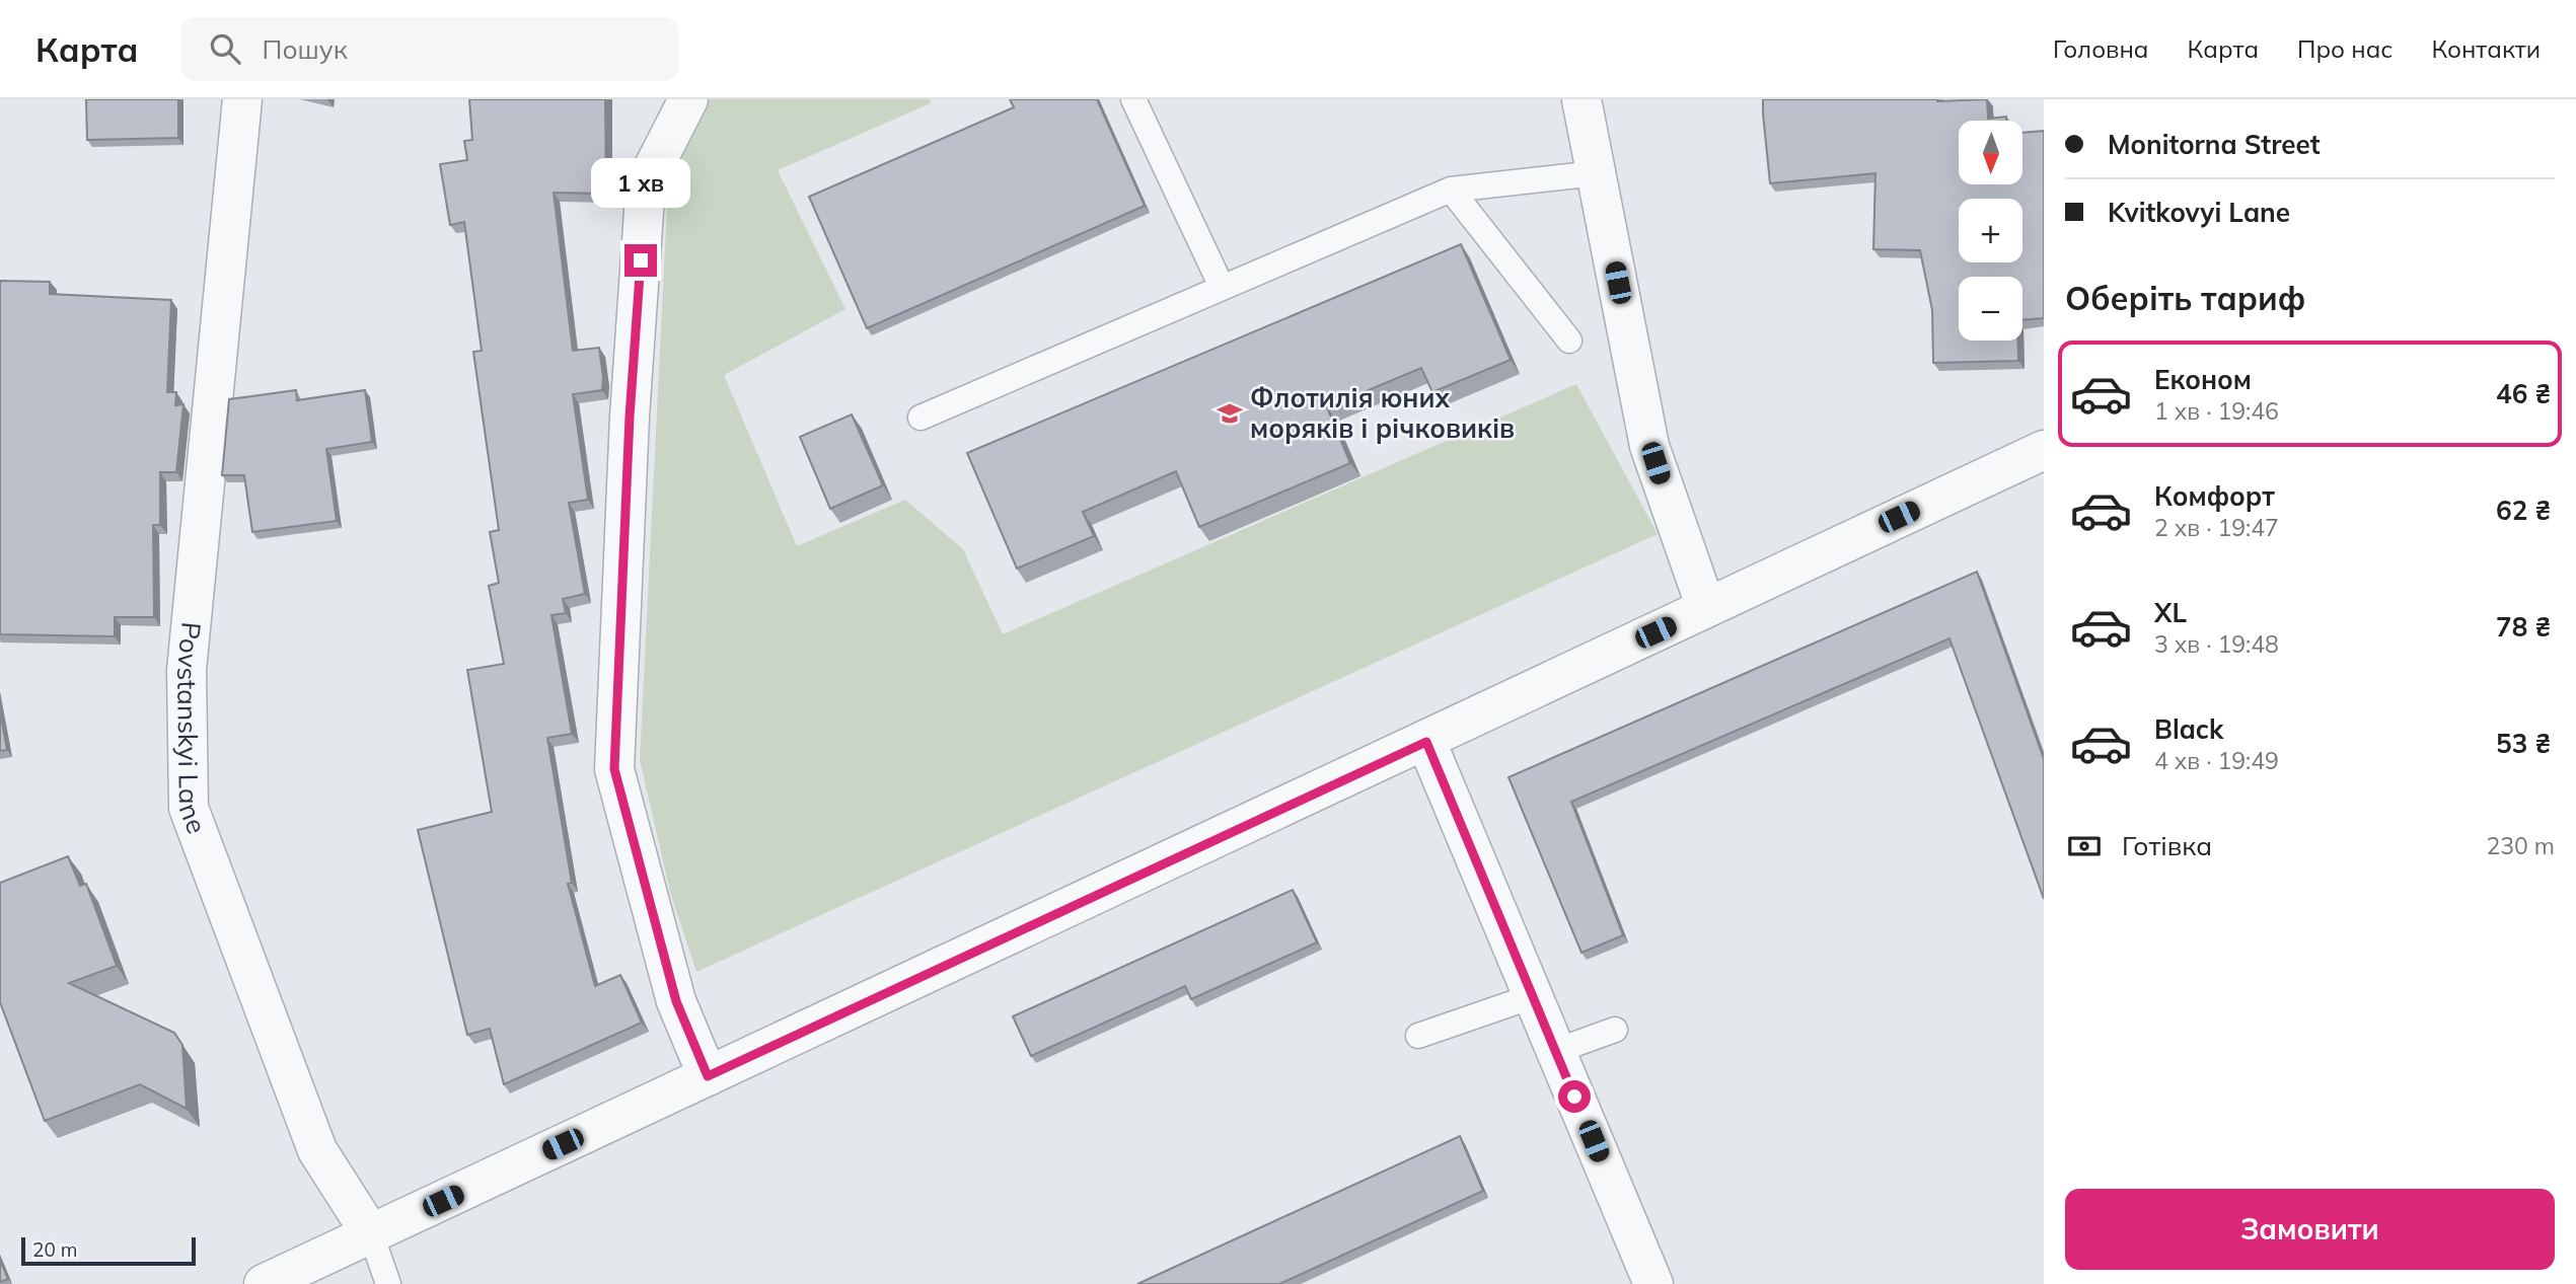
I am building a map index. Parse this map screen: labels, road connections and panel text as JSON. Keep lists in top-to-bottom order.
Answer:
{
  "streets": {
    "street": ["Povstanskyi Lane"]
  },
  "places": {
    "school or university": ["Флотилія юних моряків і річковиків"]
  },
  "scale_bar": "20 m",
  "north": "bottom",
  "page": {
    "header": "Карта",
    "search": "Пошук",
    "nav": [
      "Головна",
      "Карта",
      "Про нас",
      "Контакти"
    ],
    "banner": ["Monitorna Street", "Kvitkovyi Lane"],
    "map_buttons": ["+", "−"],
    "bubble": "1 хв",
    "heading": "Оберіть тариф",
    "list": [
      {
        "name": "Економ",
        "note": "1 хв · 19:46",
        "value": "46 ₴"
      },
      {
        "name": "Комфорт",
        "note": "2 хв · 19:47",
        "value": "62 ₴"
      },
      {
        "name": "XL",
        "note": "3 хв · 19:48",
        "value": "78 ₴"
      },
      {
        "name": "Black",
        "note": "4 хв · 19:49",
        "value": "53 ₴"
      }
    ],
    "pay": ["Готівка", "230 m"],
    "buttons": "Замовити",
    "scale": "20 m"
  }
}
